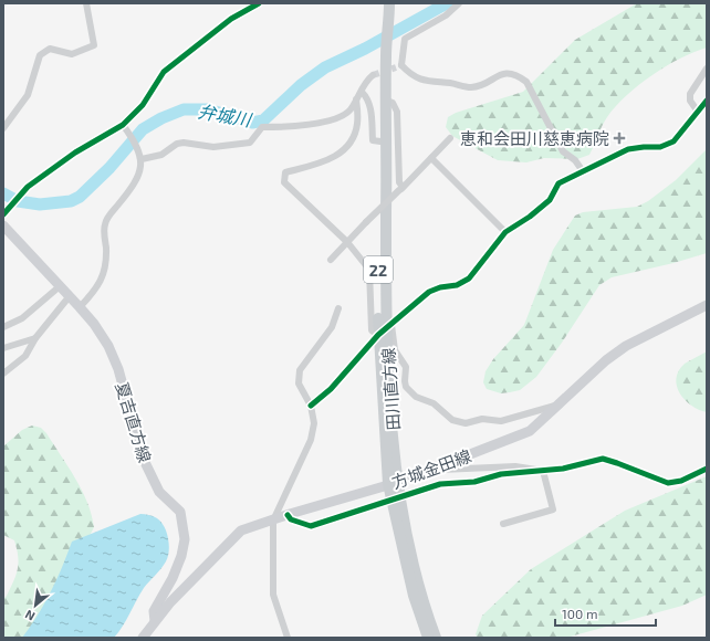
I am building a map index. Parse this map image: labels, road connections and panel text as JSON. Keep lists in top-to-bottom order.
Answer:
{
  "streets": {
    "main road": [
      "22",
      "田川直方線",
      "夏吉直方線",
      "方城金田線"
    ]
  },
  "crossings": [
    ["田川直方線", "方城金田線"],
    ["夏吉直方線", "方城金田線"]
  ],
  "water": ["弁城川"],
  "places": {
    "health": ["恵和会田川慈恵病院"]
  },
  "scale_bar": "100 m",
  "north": "bottom left"
}
